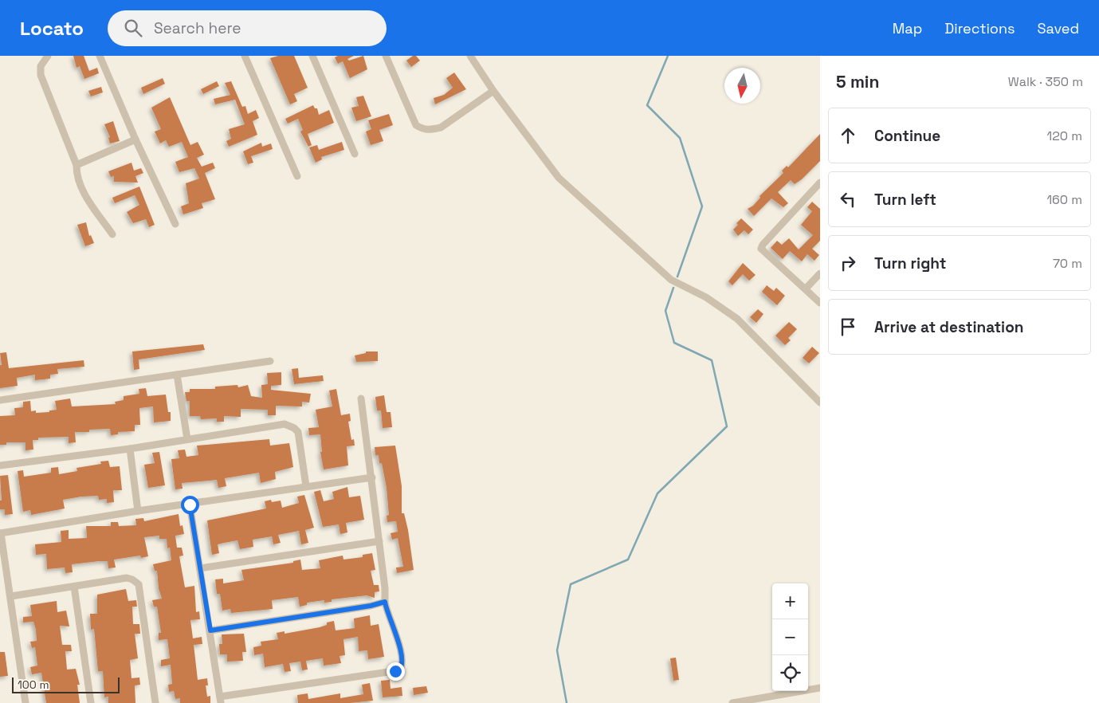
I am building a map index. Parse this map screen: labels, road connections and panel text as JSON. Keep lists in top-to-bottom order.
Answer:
{
  "scale_bar": "100 m",
  "north": "bottom",
  "page": {
    "header": "Locato",
    "search": "Search here",
    "nav": ["Map", "Directions", "Saved"],
    "heading": ["5 min", "Walk · 350 m"],
    "list": [
      ["Continue", "120 m"],
      ["Turn left", "160 m"],
      ["Turn right", "70 m"],
      "Arrive at destination"
    ],
    "map_buttons": ["+", "−"],
    "scale": "100 m"
  }
}
